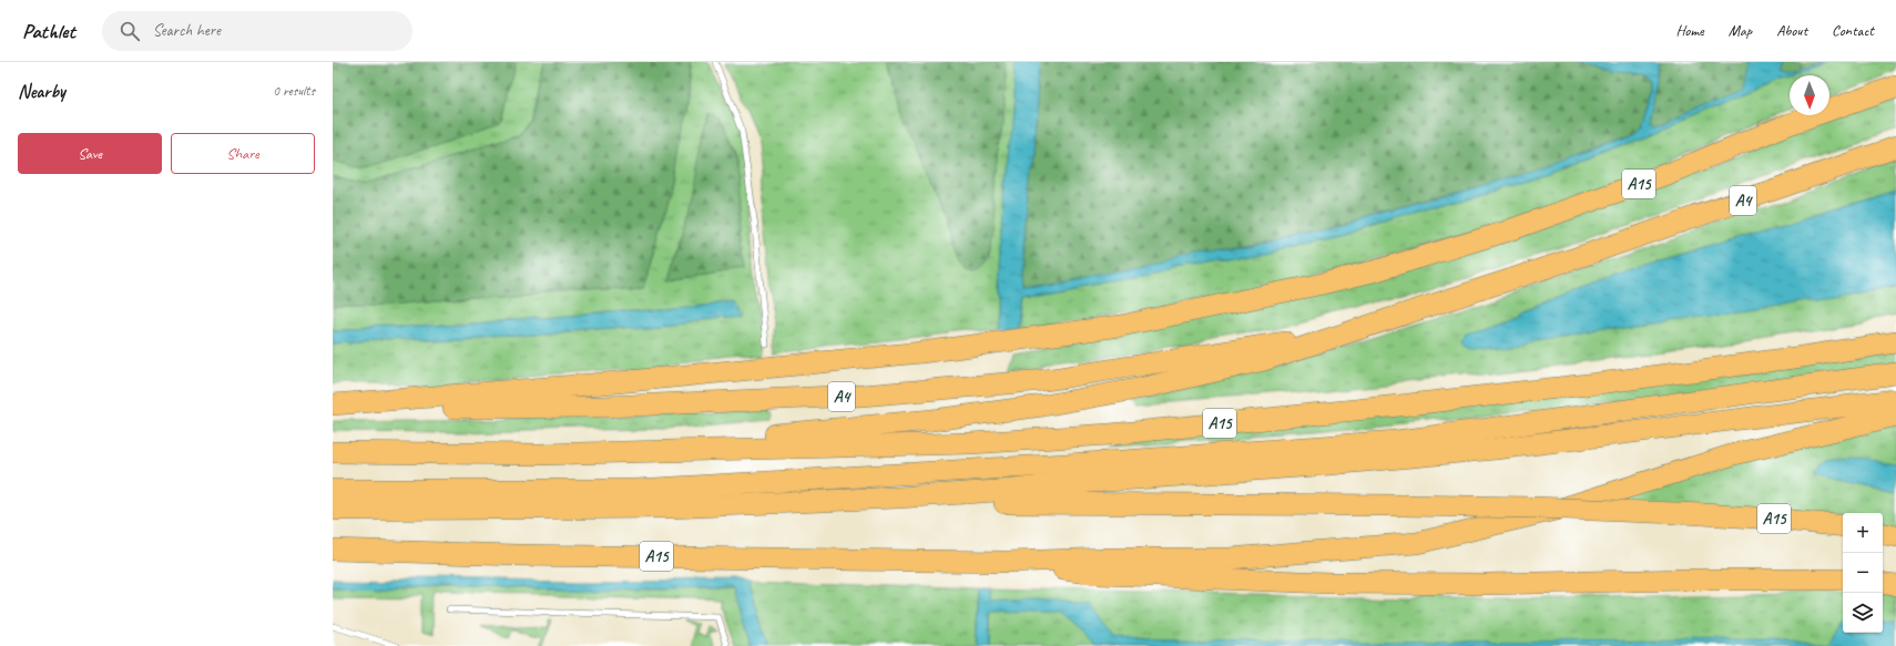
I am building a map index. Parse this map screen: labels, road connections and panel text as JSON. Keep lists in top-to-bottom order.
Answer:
{
  "streets": {
    "highway": ["A15", "A4"]
  },
  "crossings": [
    ["A15", "A4"]
  ],
  "north": "bottom",
  "page": {
    "header": "Pathlet",
    "search": "Search here",
    "nav": [
      "Home",
      "Map",
      "About",
      "Contact"
    ],
    "heading": ["Nearby", "0 results"],
    "buttons": ["Save", "Share"],
    "map_buttons": ["+", "−"]
  }
}
